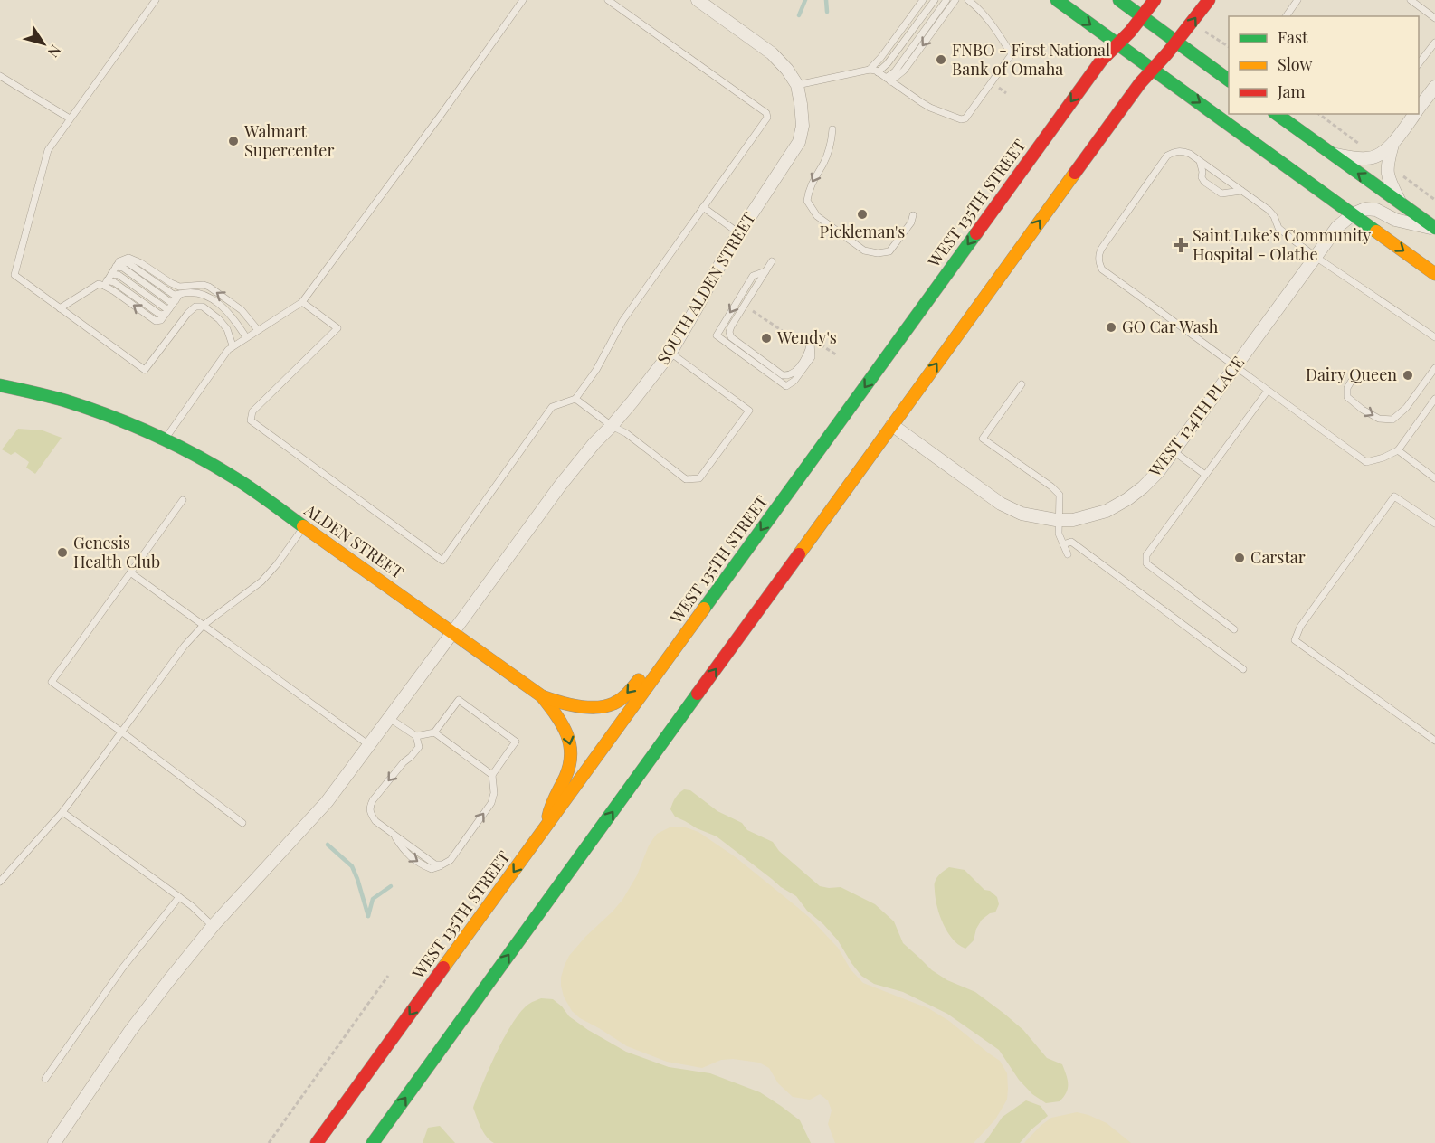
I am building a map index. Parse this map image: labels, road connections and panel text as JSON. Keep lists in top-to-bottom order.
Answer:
{
  "streets": {
    "main road": ["WEST 135TH STREET", "ALDEN STREET"],
    "street": ["SOUTH ALDEN STREET", "WEST 134TH PLACE"]
  },
  "crossings": [
    ["WEST 135TH STREET", "ALDEN STREET"],
    ["SOUTH ALDEN STREET", "ALDEN STREET"]
  ],
  "places": {
    "other": [
      "FNBO - First National Bank of Omaha",
      "Walmart Supercenter",
      "Pickleman's",
      "GO Car Wash",
      "Wendy's",
      "Dairy Queen",
      "Genesis Health Club",
      "Carstar"
    ],
    "health": ["Saint Luke’s Community Hospital - Olathe"]
  },
  "legend": ["Fast", "Slow", "Jam"],
  "north": "bottom right"
}
